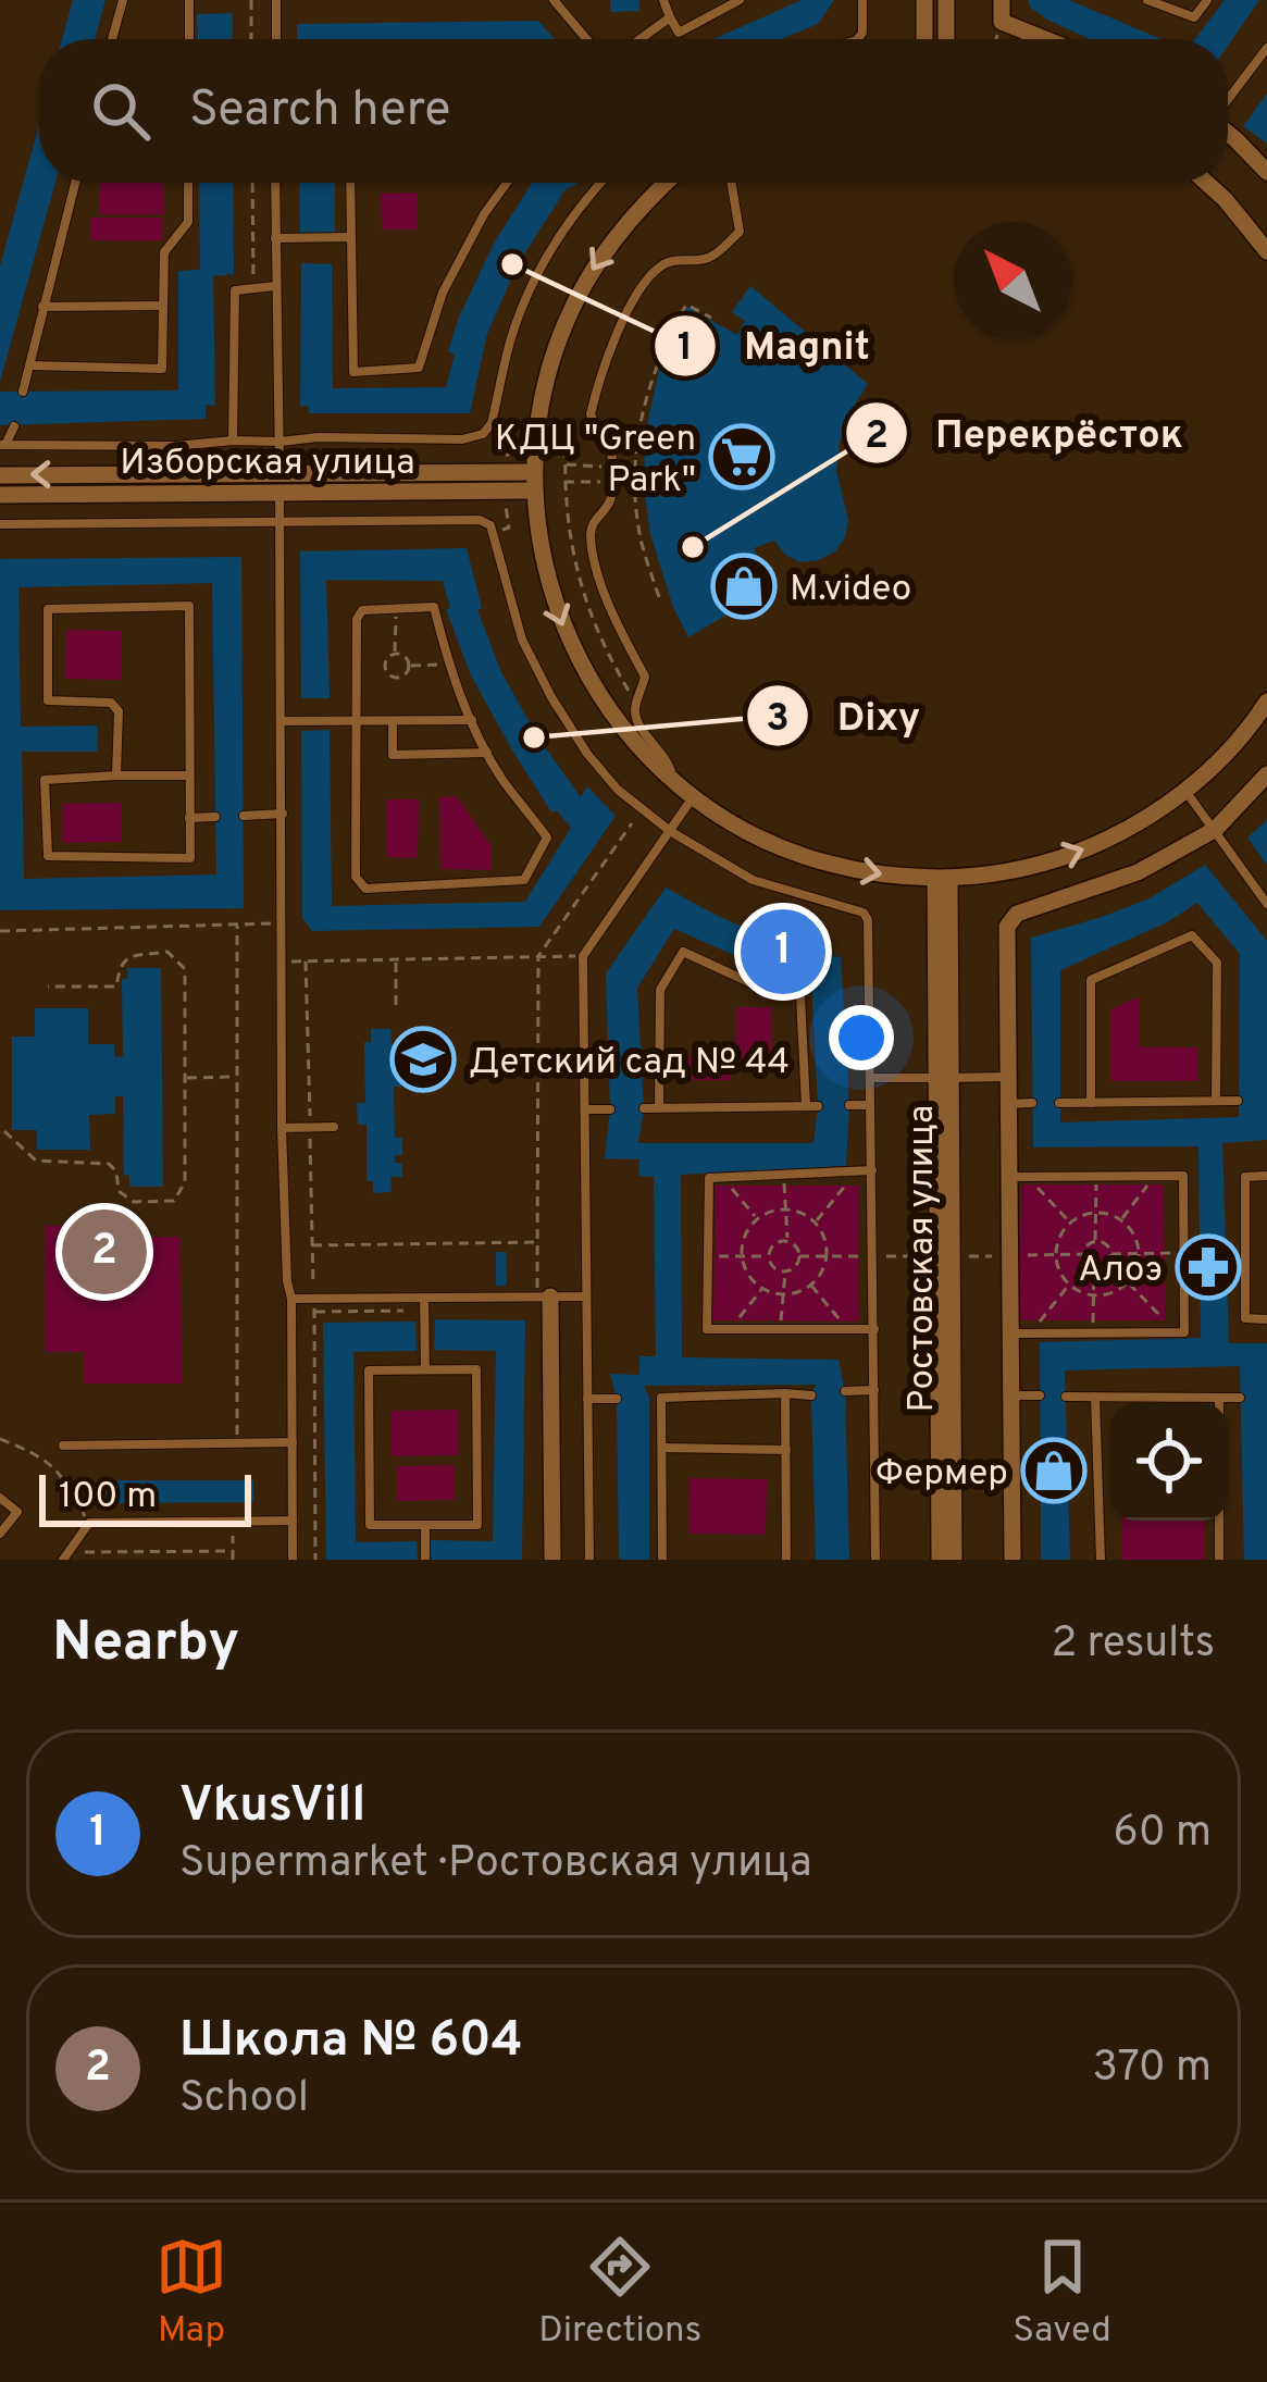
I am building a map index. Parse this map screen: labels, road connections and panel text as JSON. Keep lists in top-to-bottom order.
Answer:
{
  "streets": {
    "street": ["Изборская улица", "Ростовская улица"]
  },
  "places": {
    "other": ["Magnit", "Перекрёсток", "Dixy"],
    "supermarket": ["КДЦ \"Green Park\""],
    "shop": ["M.video", "Фермер"],
    "school or university": ["Детский сад № 44"],
    "pharmacy": ["Алоэ"]
  },
  "scale_bar": "100 m",
  "north": "top left",
  "page": {
    "search": "Search here",
    "pins": ["1", "2"],
    "scale": "100 m",
    "heading": ["Nearby", "2 results"],
    "list": [
      {
        "mark": "1",
        "name": "VkusVill",
        "note": "Supermarket · Ростовская улица",
        "value": "60 m"
      },
      {
        "mark": "2",
        "name": "Школа № 604",
        "note": "School",
        "value": "370 m"
      }
    ],
    "nav": ["Map", "Directions", "Saved"]
  }
}
